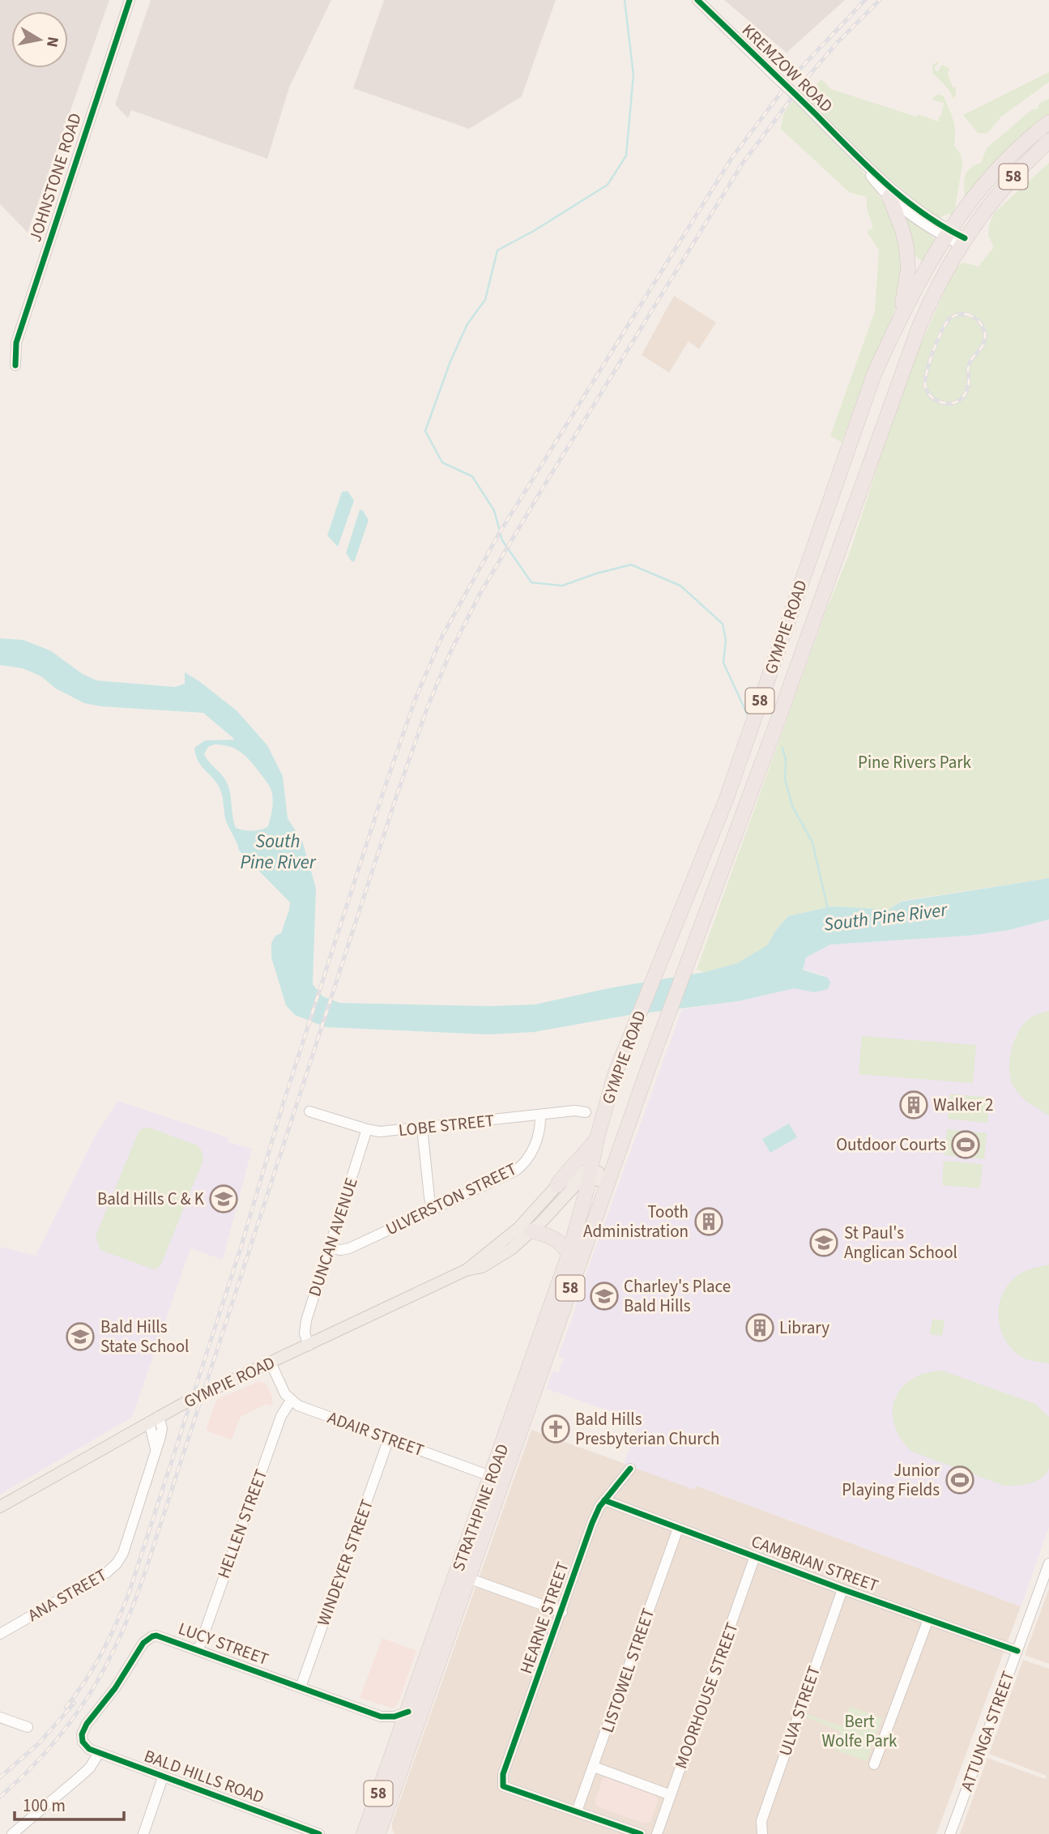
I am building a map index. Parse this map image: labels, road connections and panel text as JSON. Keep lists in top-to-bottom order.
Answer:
{
  "streets": {
    "highway": ["58", "GYMPIE ROAD", "STRATHPINE ROAD"],
    "street": [
      "KREMZOW ROAD",
      "JOHNSTONE ROAD",
      "LOBE STREET",
      "ULVERSTON STREET",
      "DUNCAN AVENUE",
      "ADAIR STREET",
      "HELLEN STREET",
      "WINDEYER STREET",
      "CAMBRIAN STREET",
      "ANA STREET",
      "HEARNE STREET",
      "LUCY STREET",
      "LISTOWEL STREET",
      "MOORHOUSE STREET",
      "ULVA STREET",
      "ATTUNGA STREET",
      "BALD HILLS ROAD"
    ]
  },
  "crossings": [
    ["KREMZOW ROAD", "GYMPIE ROAD"],
    ["GYMPIE ROAD", "DUNCAN AVENUE"],
    ["GYMPIE ROAD", "STRATHPINE ROAD"],
    ["GYMPIE ROAD", "ANA STREET"],
    ["LOBE STREET", "ULVERSTON STREET"],
    ["LOBE STREET", "DUNCAN AVENUE"],
    ["ULVERSTON STREET", "DUNCAN AVENUE"],
    ["ADAIR STREET", "STRATHPINE ROAD"],
    ["ADAIR STREET", "HELLEN STREET"],
    ["ADAIR STREET", "WINDEYER STREET"],
    ["HELLEN STREET", "LUCY STREET"],
    ["WINDEYER STREET", "LUCY STREET"],
    ["CAMBRIAN STREET", "HEARNE STREET"],
    ["CAMBRIAN STREET", "LISTOWEL STREET"],
    ["CAMBRIAN STREET", "MOORHOUSE STREET"],
    ["CAMBRIAN STREET", "ULVA STREET"],
    ["CAMBRIAN STREET", "ATTUNGA STREET"],
    ["HEARNE STREET", "LISTOWEL STREET"],
    ["LUCY STREET", "BALD HILLS ROAD"]
  ],
  "water": ["South Pine River"],
  "parks": ["Pine Rivers Park", "Bert Wolfe Park"],
  "places": {
    "building": ["Walker 2", "Tooth Administration", "Library"],
    "sports": ["Outdoor Courts", "Junior Playing Fields"],
    "school or university": [
      "Bald Hills C & K",
      "St Paul's Anglican School",
      "Charley's Place Bald Hills",
      "Bald Hills State School"
    ],
    "church": ["Bald Hills Presbyterian Church"]
  },
  "scale_bar": "100 m",
  "north": "right"
}
